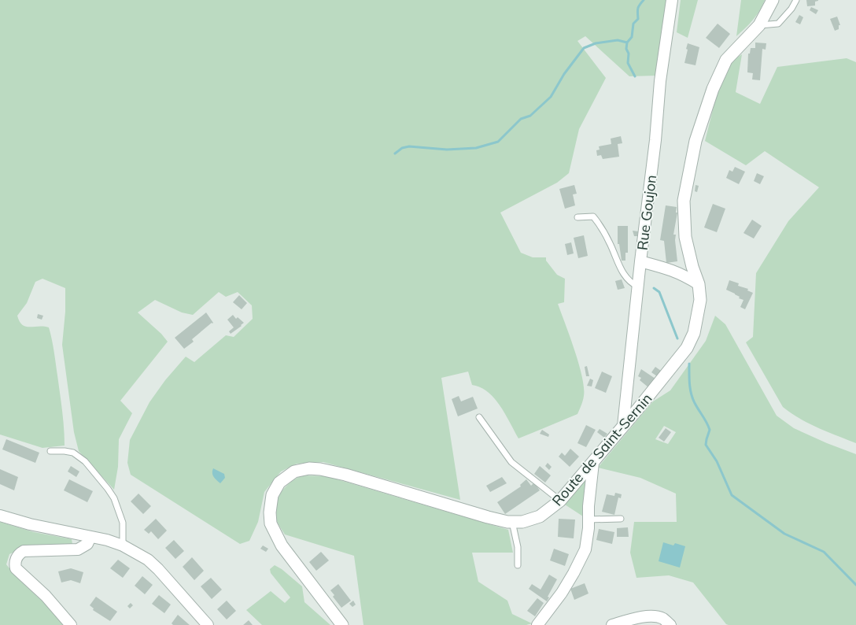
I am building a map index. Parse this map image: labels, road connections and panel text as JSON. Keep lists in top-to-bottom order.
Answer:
{
  "streets": {
    "street": ["Rue Goujon", "Route de Saint-Sernin"]
  },
  "crossings": [
    ["Rue Goujon", "Route de Saint-Sernin"]
  ]
}
